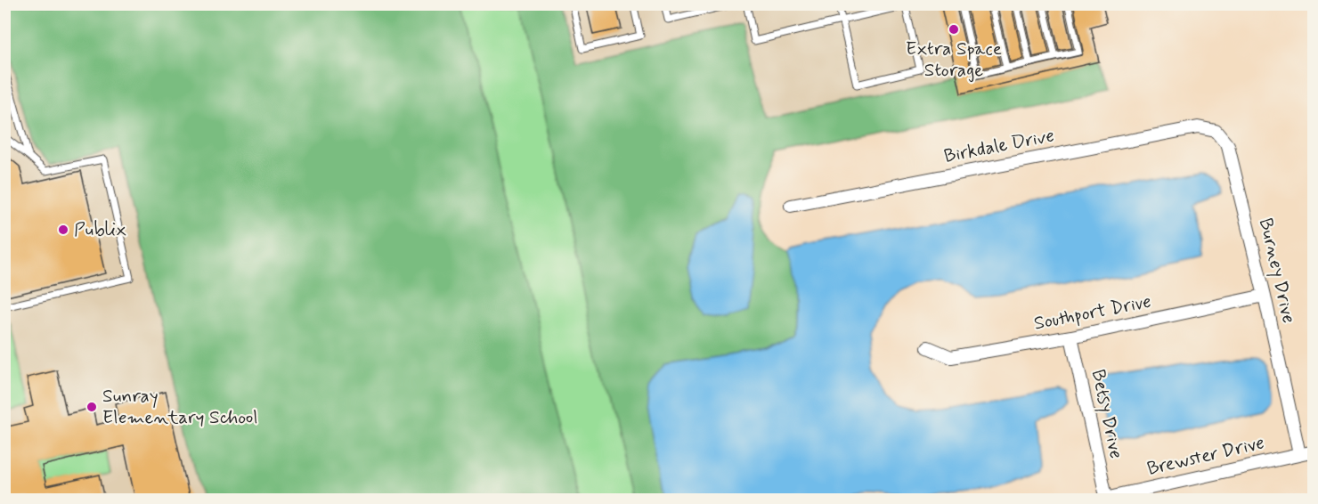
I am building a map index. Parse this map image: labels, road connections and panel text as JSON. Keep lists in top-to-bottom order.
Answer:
{
  "streets": {
    "street": [
      "Birkdale Drive",
      "Burney Drive",
      "Southport Drive",
      "Betsy Drive",
      "Brewster Drive"
    ]
  },
  "crossings": [
    ["Birkdale Drive", "Burney Drive"],
    ["Burney Drive", "Southport Drive"],
    ["Burney Drive", "Brewster Drive"],
    ["Southport Drive", "Betsy Drive"],
    ["Betsy Drive", "Brewster Drive"]
  ],
  "places": ["Extra Space Storage", "Publix", "Sunray Elementary School"]
}
